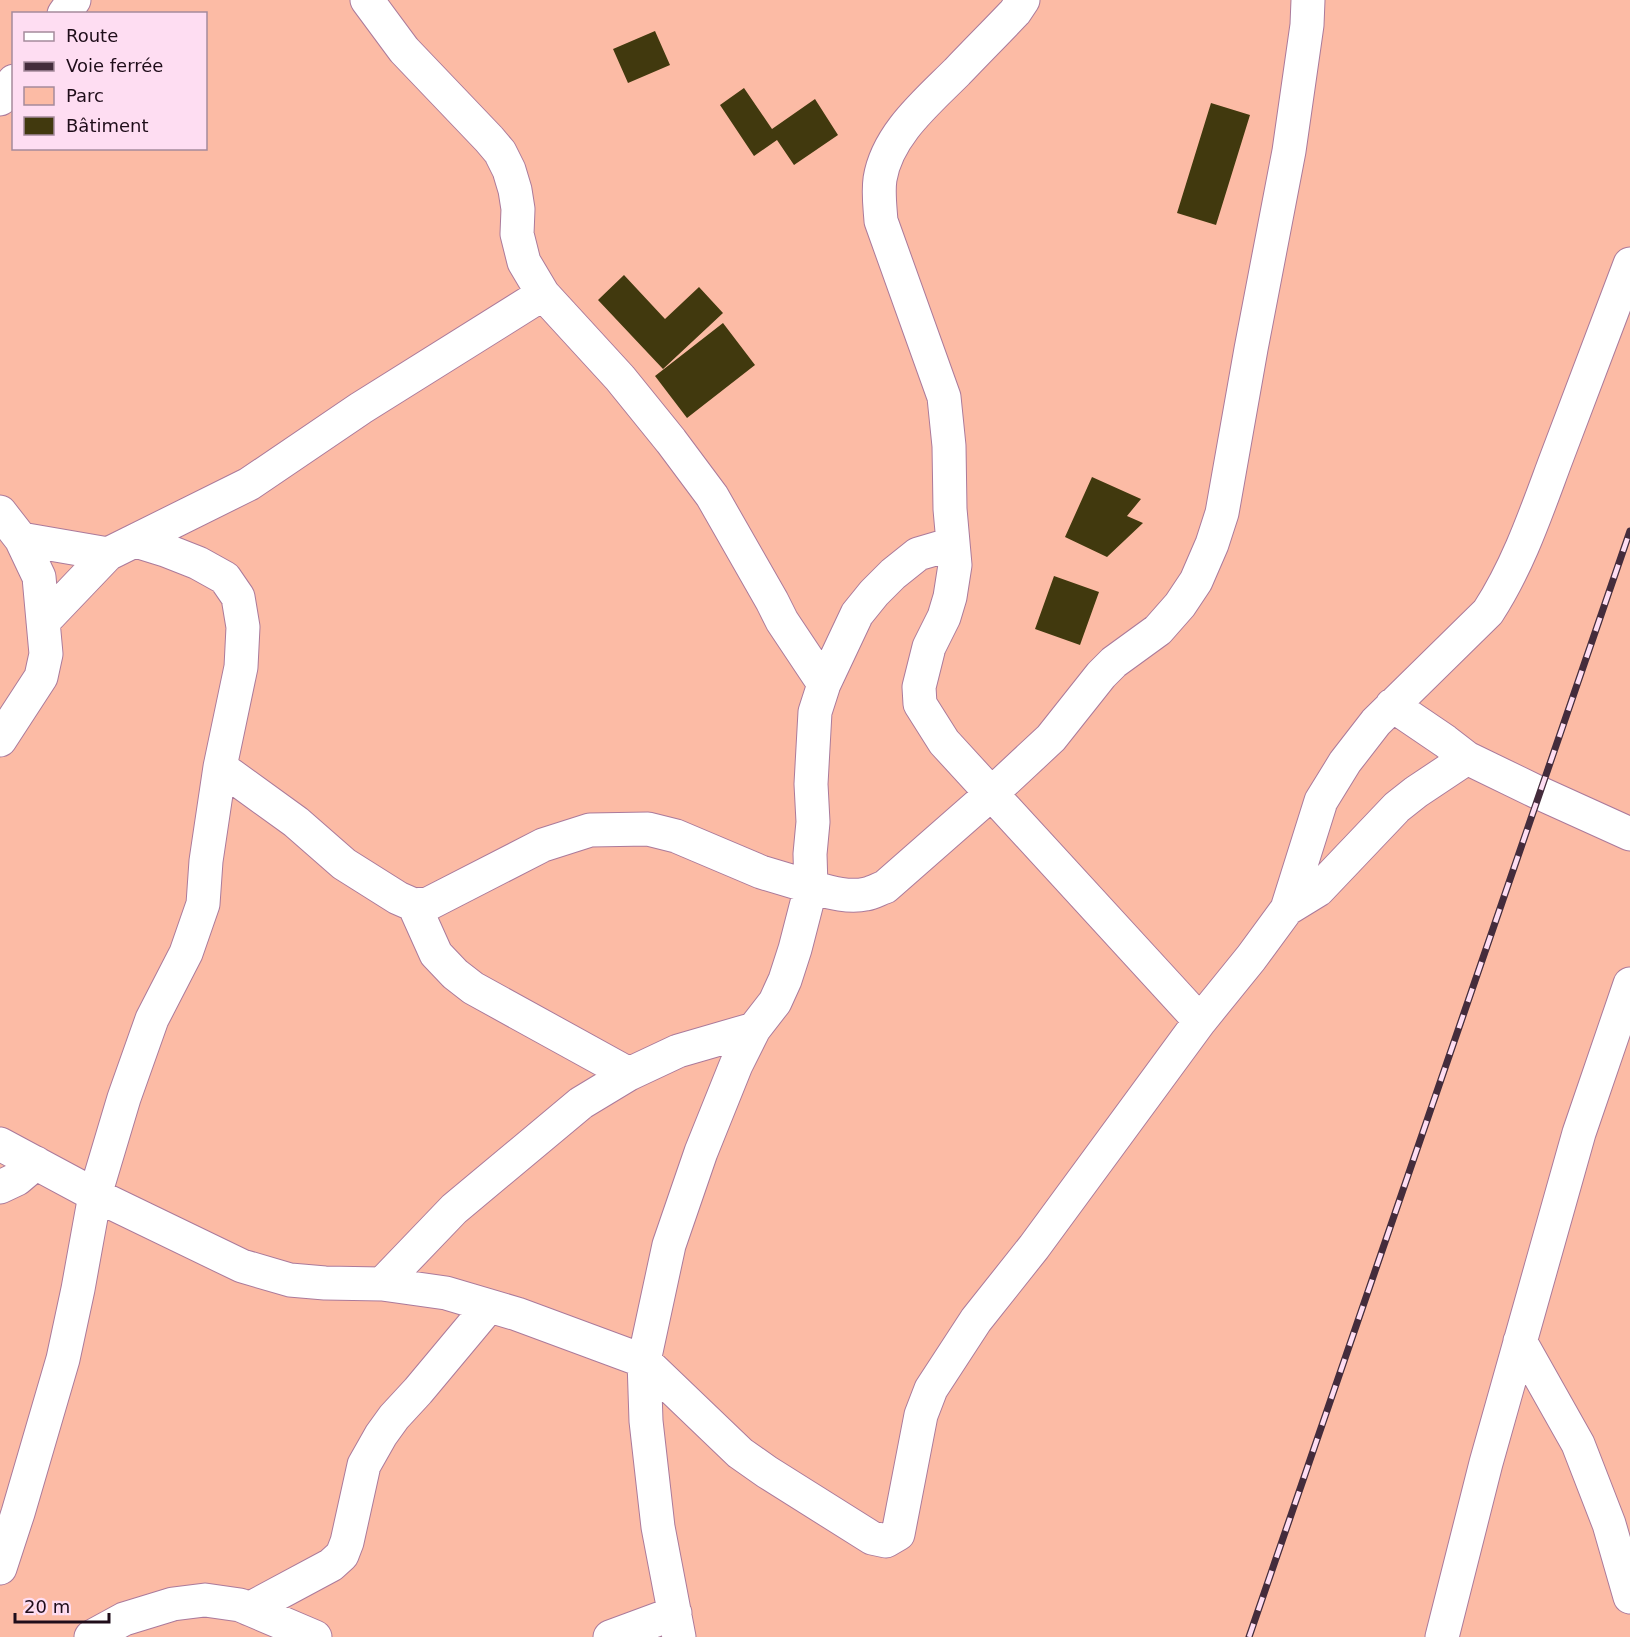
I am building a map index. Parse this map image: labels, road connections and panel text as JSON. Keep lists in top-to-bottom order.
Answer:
{
  "legend": [
    "Route",
    "Voie ferrée",
    "Parc",
    "Bâtiment"
  ],
  "scale_bar": "20 m"
}
